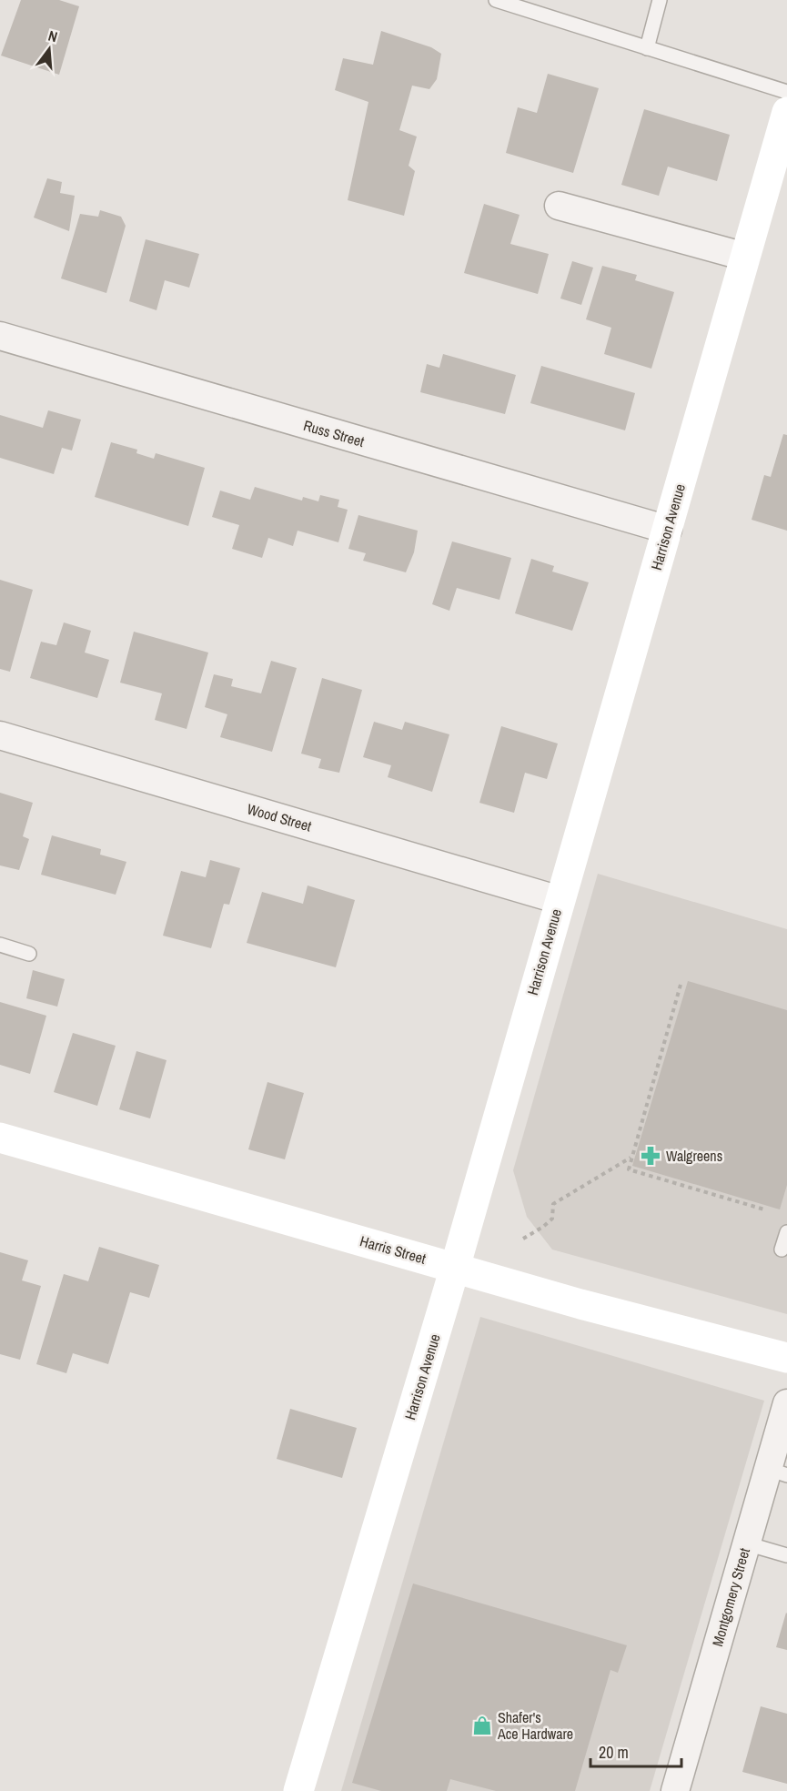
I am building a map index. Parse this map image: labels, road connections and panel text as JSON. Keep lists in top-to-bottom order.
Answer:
{
  "streets": {
    "main road": ["Harrison Avenue", "Harris Street"],
    "street": ["Russ Street", "Wood Street", "Montgomery Street"]
  },
  "crossings": [
    ["Russ Street", "Harrison Avenue"],
    ["Harrison Avenue", "Wood Street"],
    ["Harrison Avenue", "Harris Street"]
  ],
  "places": {
    "pharmacy": ["Walgreens"],
    "shop": ["Shafer's Ace Hardware"]
  },
  "scale_bar": "20 m",
  "north": "top"
}
